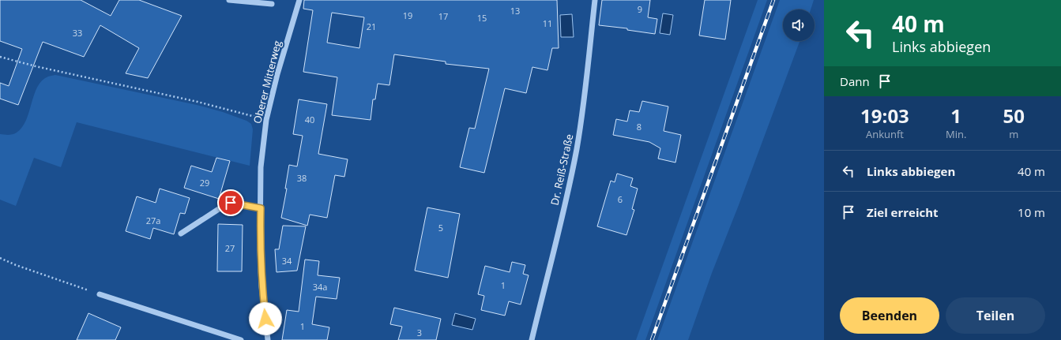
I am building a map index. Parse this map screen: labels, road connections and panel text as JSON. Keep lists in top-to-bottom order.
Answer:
{
  "streets": {
    "street": ["Oberer Mitterweg", "Dr. Reiß-Straße"]
  },
  "house_numbers": [
    "9",
    "13",
    "19",
    "17",
    "15",
    "11",
    "21",
    "33",
    "40",
    "8",
    "38",
    "29",
    "6",
    "27a",
    "5",
    "27",
    "34",
    "1",
    "34a",
    "1",
    "3"
  ],
  "page": {
    "turn": ["40 m", "Links abbiegen"],
    "then": "Dann",
    "eta": [
      "19:03",
      "Ankunft",
      "1",
      "Min.",
      "50",
      "m"
    ],
    "list": [
      {
        "name": "Links abbiegen",
        "value": "40 m"
      },
      {
        "name": "Ziel erreicht",
        "value": "10 m"
      }
    ],
    "buttons": ["Beenden", "Teilen"]
  }
}
